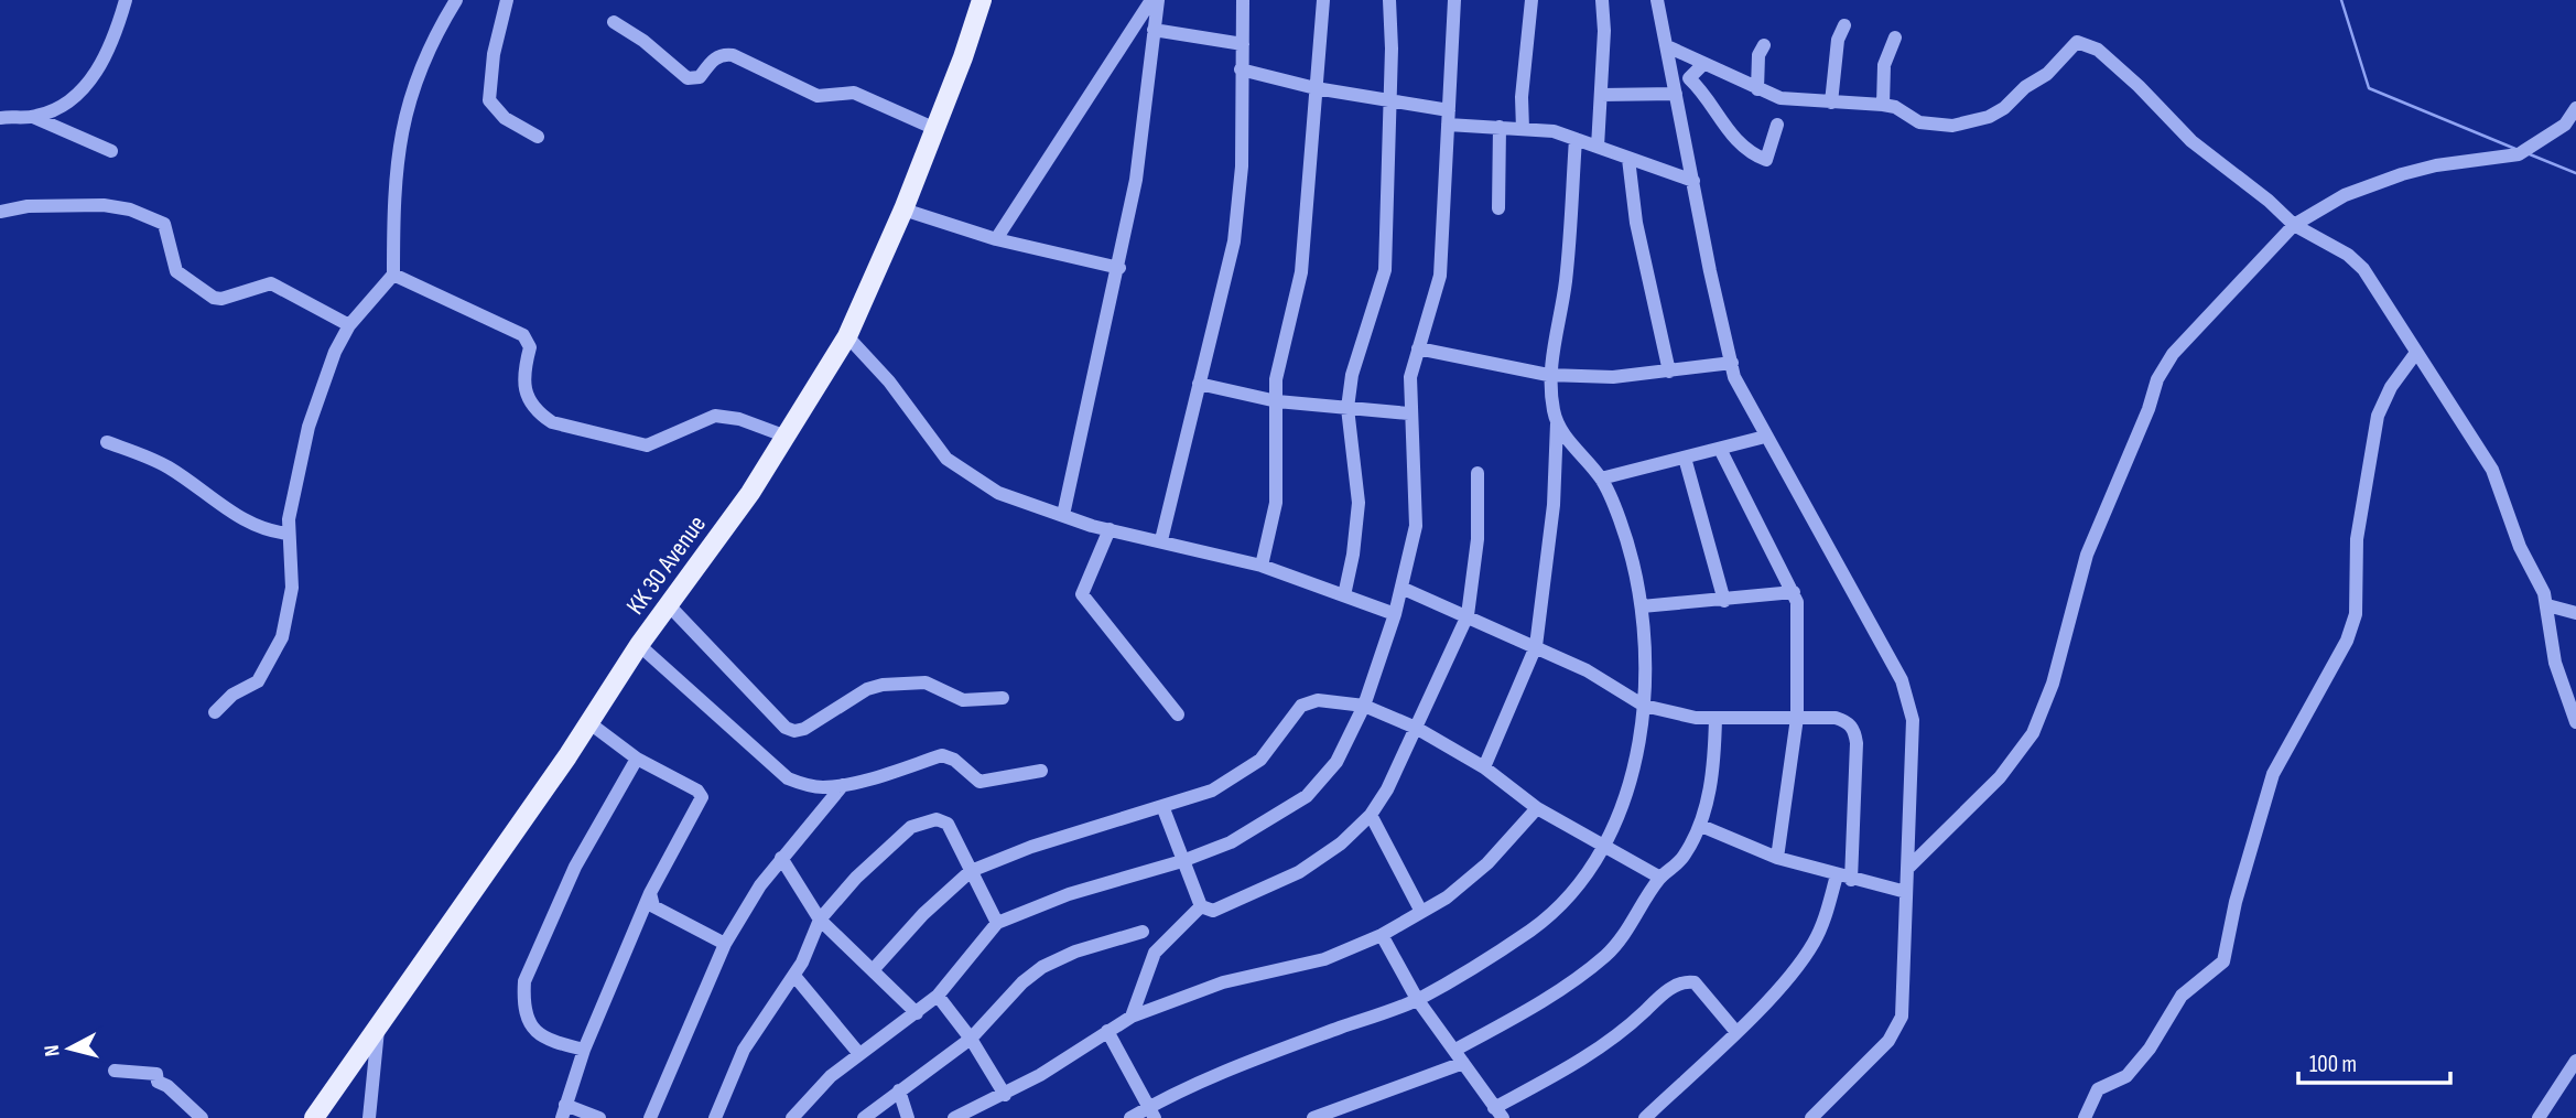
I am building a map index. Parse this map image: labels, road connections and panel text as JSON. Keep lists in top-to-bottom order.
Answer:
{
  "streets": {
    "main road": ["KK 30 Avenue"]
  },
  "scale_bar": "100 m",
  "north": "left"
}
